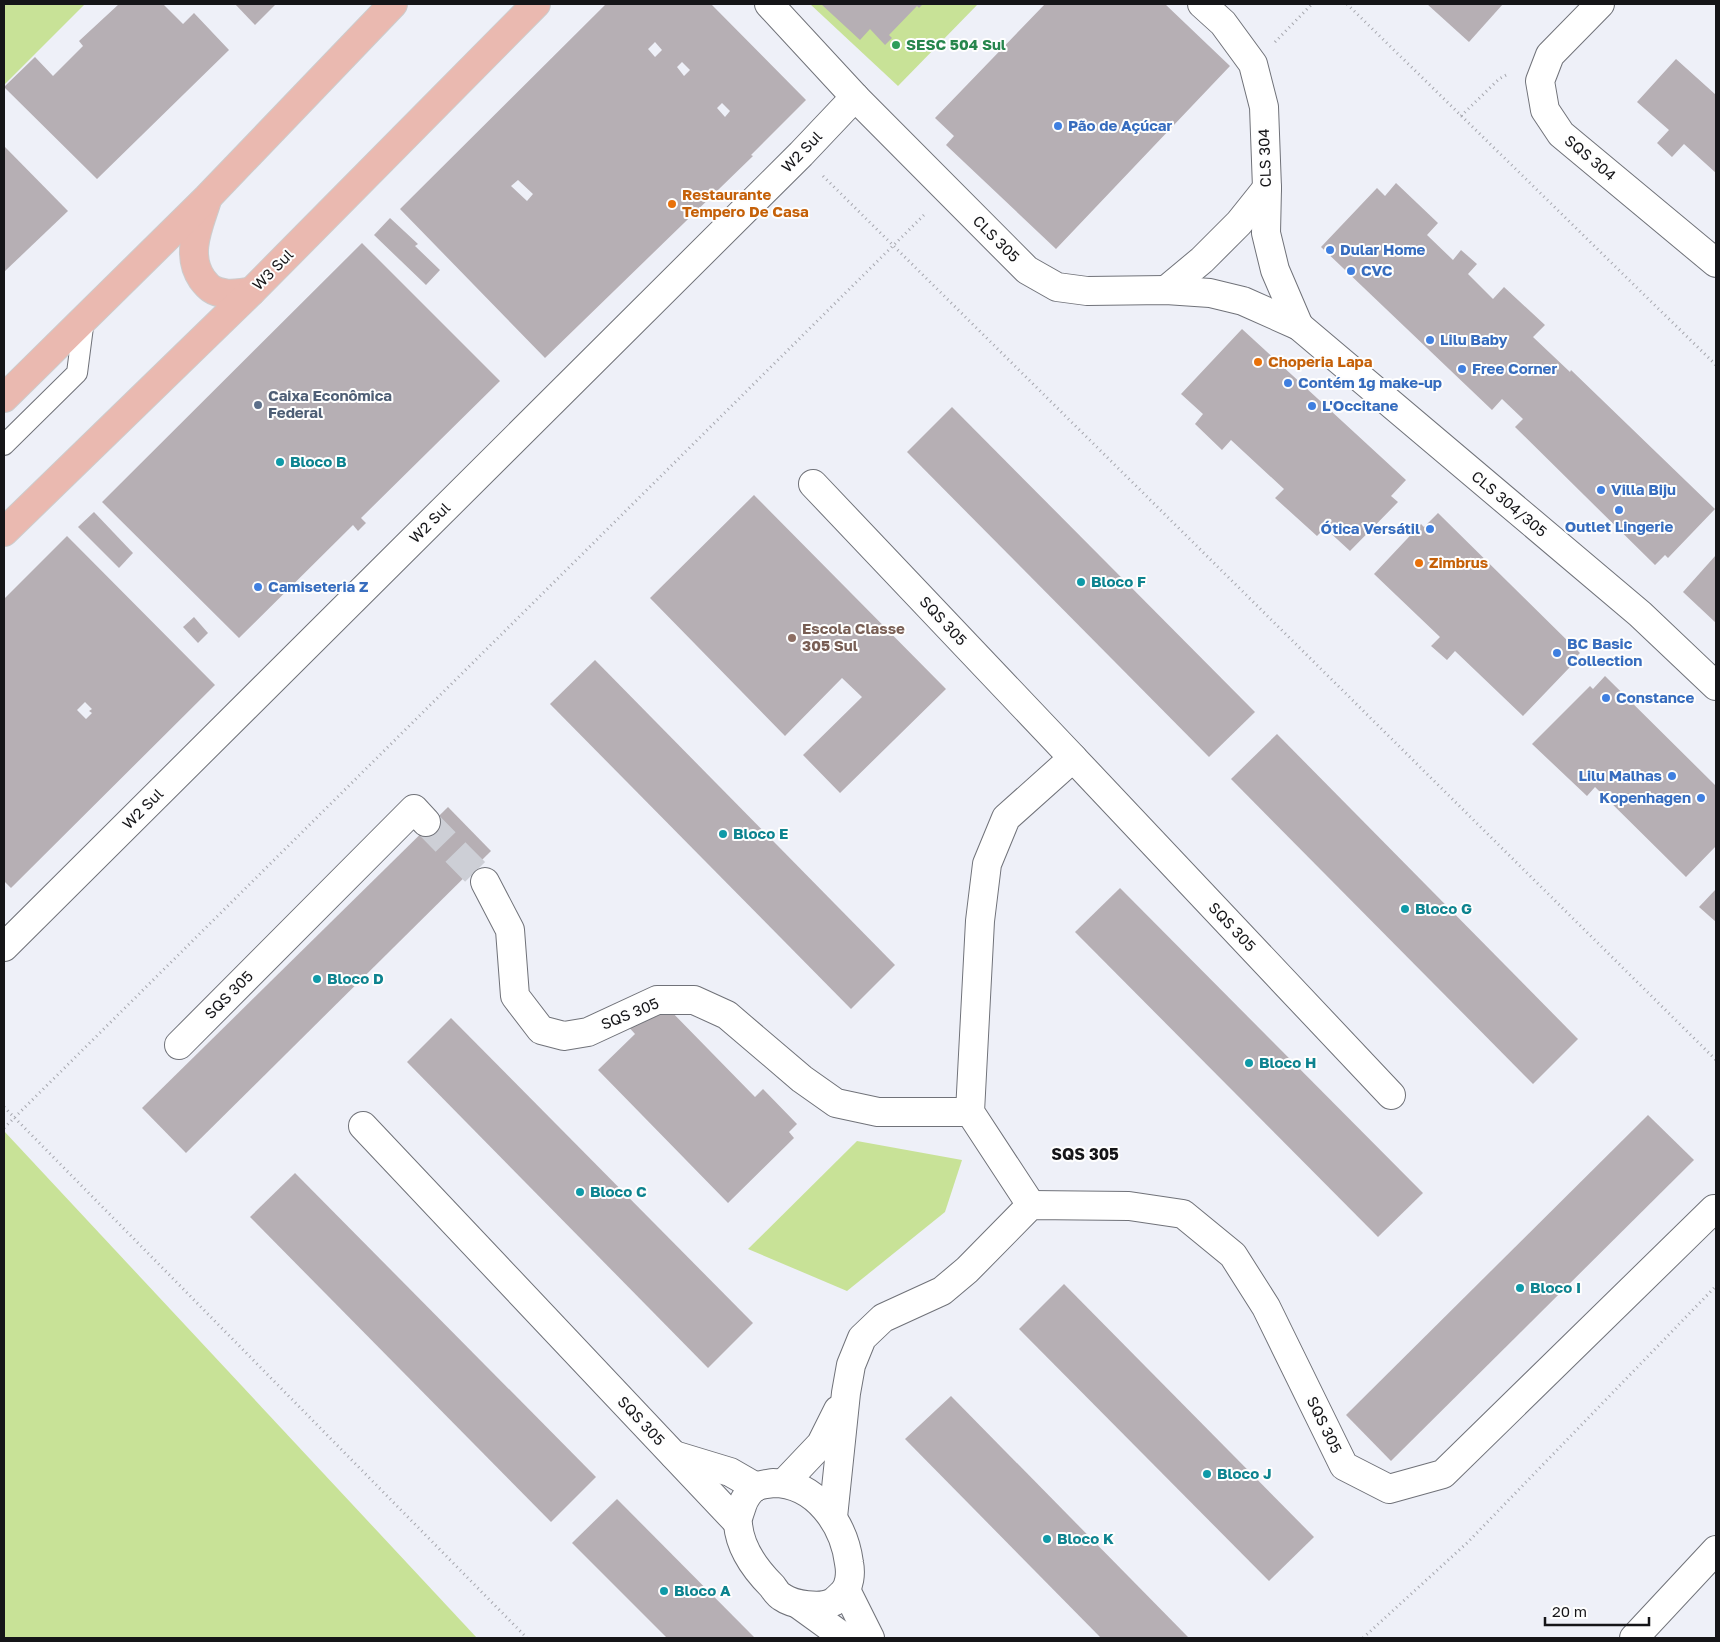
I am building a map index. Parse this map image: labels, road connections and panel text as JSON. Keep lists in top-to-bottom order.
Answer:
{
  "streets": {
    "main road": ["W3 Sul"],
    "street": [
      "W2 Sul",
      "CLS 304",
      "SQS 304",
      "CLS 305",
      "CLS 304/305",
      "SQS 305"
    ]
  },
  "crossings": [
    ["W2 Sul", "CLS 305"],
    ["CLS 304", "CLS 305"],
    ["CLS 304", "CLS 304/305"],
    ["CLS 305", "CLS 304/305"]
  ],
  "districts": ["SQS 305"],
  "places": [
    "SESC 504 Sul",
    "Pão de Açúcar",
    "Restaurante Tempero De Casa",
    "Dular Home",
    "CVC",
    "Lilu Baby",
    "Choperia Lapa",
    "Free Corner",
    "Contém 1g make-up",
    "Caixa Econômica Federal",
    "L'Occitane",
    "Bloco B",
    "Villa Biju",
    "Outlet Lingerie",
    "Ótica Versátil",
    "Zimbrus",
    "Bloco F",
    "Camiseteria Z",
    "Escola Classe 305 Sul",
    "BC Basic Collection",
    "Constance",
    "Lilu Malhas",
    "Kopenhagen",
    "Bloco E",
    "Bloco G",
    "Bloco D",
    "Bloco H",
    "Bloco C",
    "Bloco I",
    "Bloco J",
    "Bloco K",
    "Bloco A"
  ],
  "scale_bar": "20 m"
}
